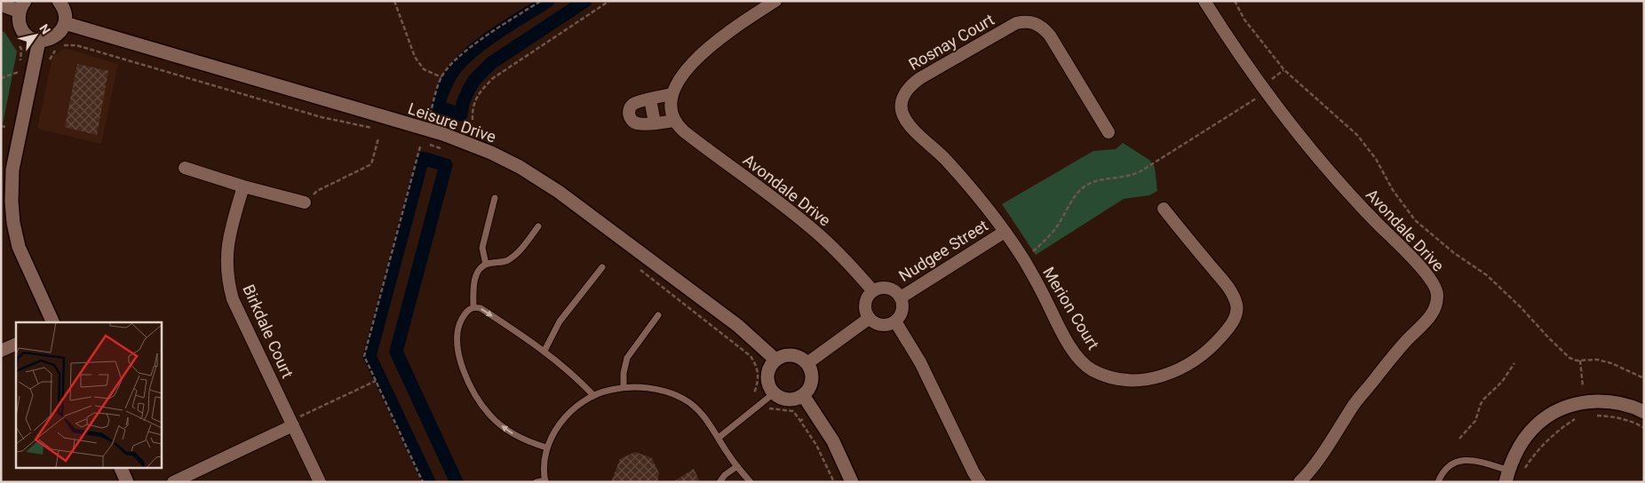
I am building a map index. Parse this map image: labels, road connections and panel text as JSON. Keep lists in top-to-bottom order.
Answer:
{
  "streets": {
    "street": [
      "Rosnay Court",
      "Leisure Drive",
      "Avondale Drive",
      "Nudgee Street",
      "Merion Court",
      "Birkdale Court"
    ]
  },
  "crossings": [
    ["Rosnay Court", "Nudgee Street"],
    ["Rosnay Court", "Merion Court"],
    ["Avondale Drive", "Nudgee Street"],
    ["Nudgee Street", "Merion Court"]
  ],
  "north": "top right"
}
